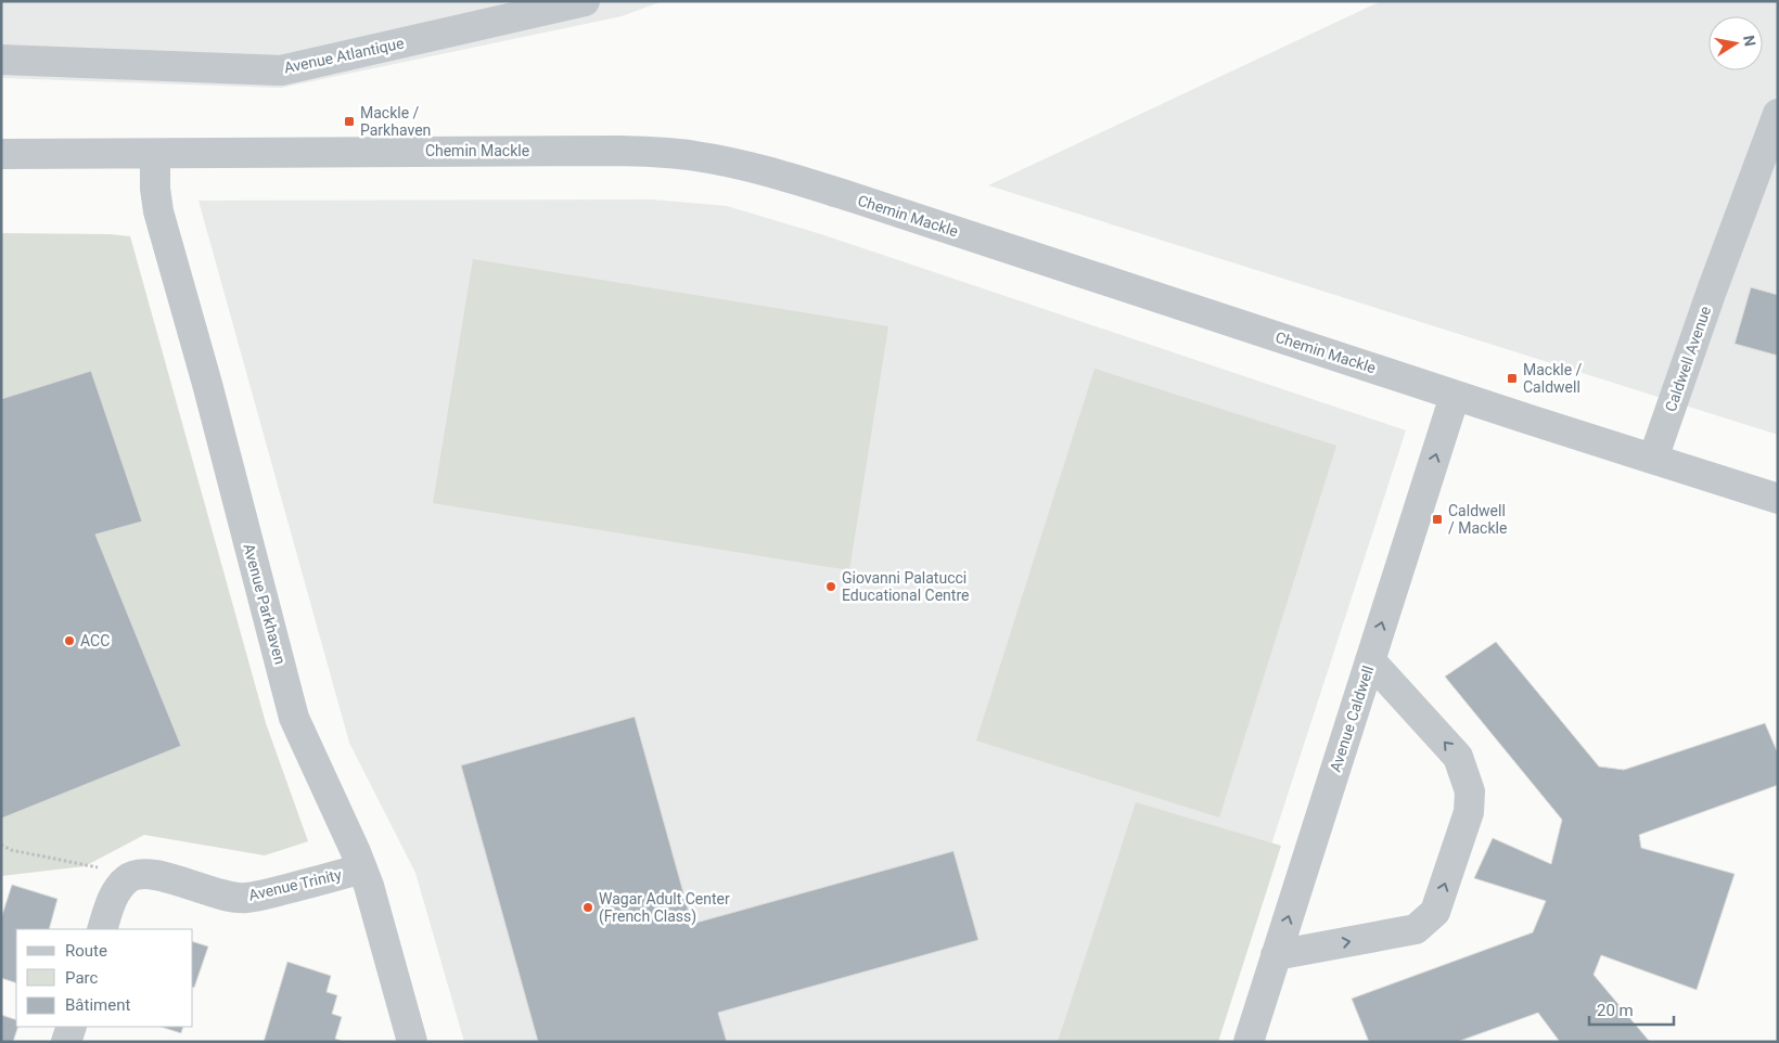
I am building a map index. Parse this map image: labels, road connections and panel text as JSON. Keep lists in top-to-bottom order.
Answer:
{
  "streets": {
    "street": [
      "Avenue Atlantique",
      "Chemin Mackle",
      "Caldwell Avenue",
      "Avenue Parkhaven",
      "Avenue Caldwell",
      "Avenue Trinity"
    ]
  },
  "crossings": [
    ["Chemin Mackle", "Caldwell Avenue"],
    ["Chemin Mackle", "Avenue Parkhaven"],
    ["Chemin Mackle", "Avenue Caldwell"],
    ["Avenue Parkhaven", "Avenue Trinity"]
  ],
  "one_way": ["Avenue Caldwell"],
  "places": {
    "transit": ["Mackle / Parkhaven", "Mackle / Caldwell", "Caldwell / Mackle"],
    "other": ["Giovanni Palatucci Educational Centre", "ACC", "Wagar Adult Center (French Class)"]
  },
  "legend": ["Route", "Parc", "Bâtiment"],
  "scale_bar": "20 m",
  "north": "right"
}
